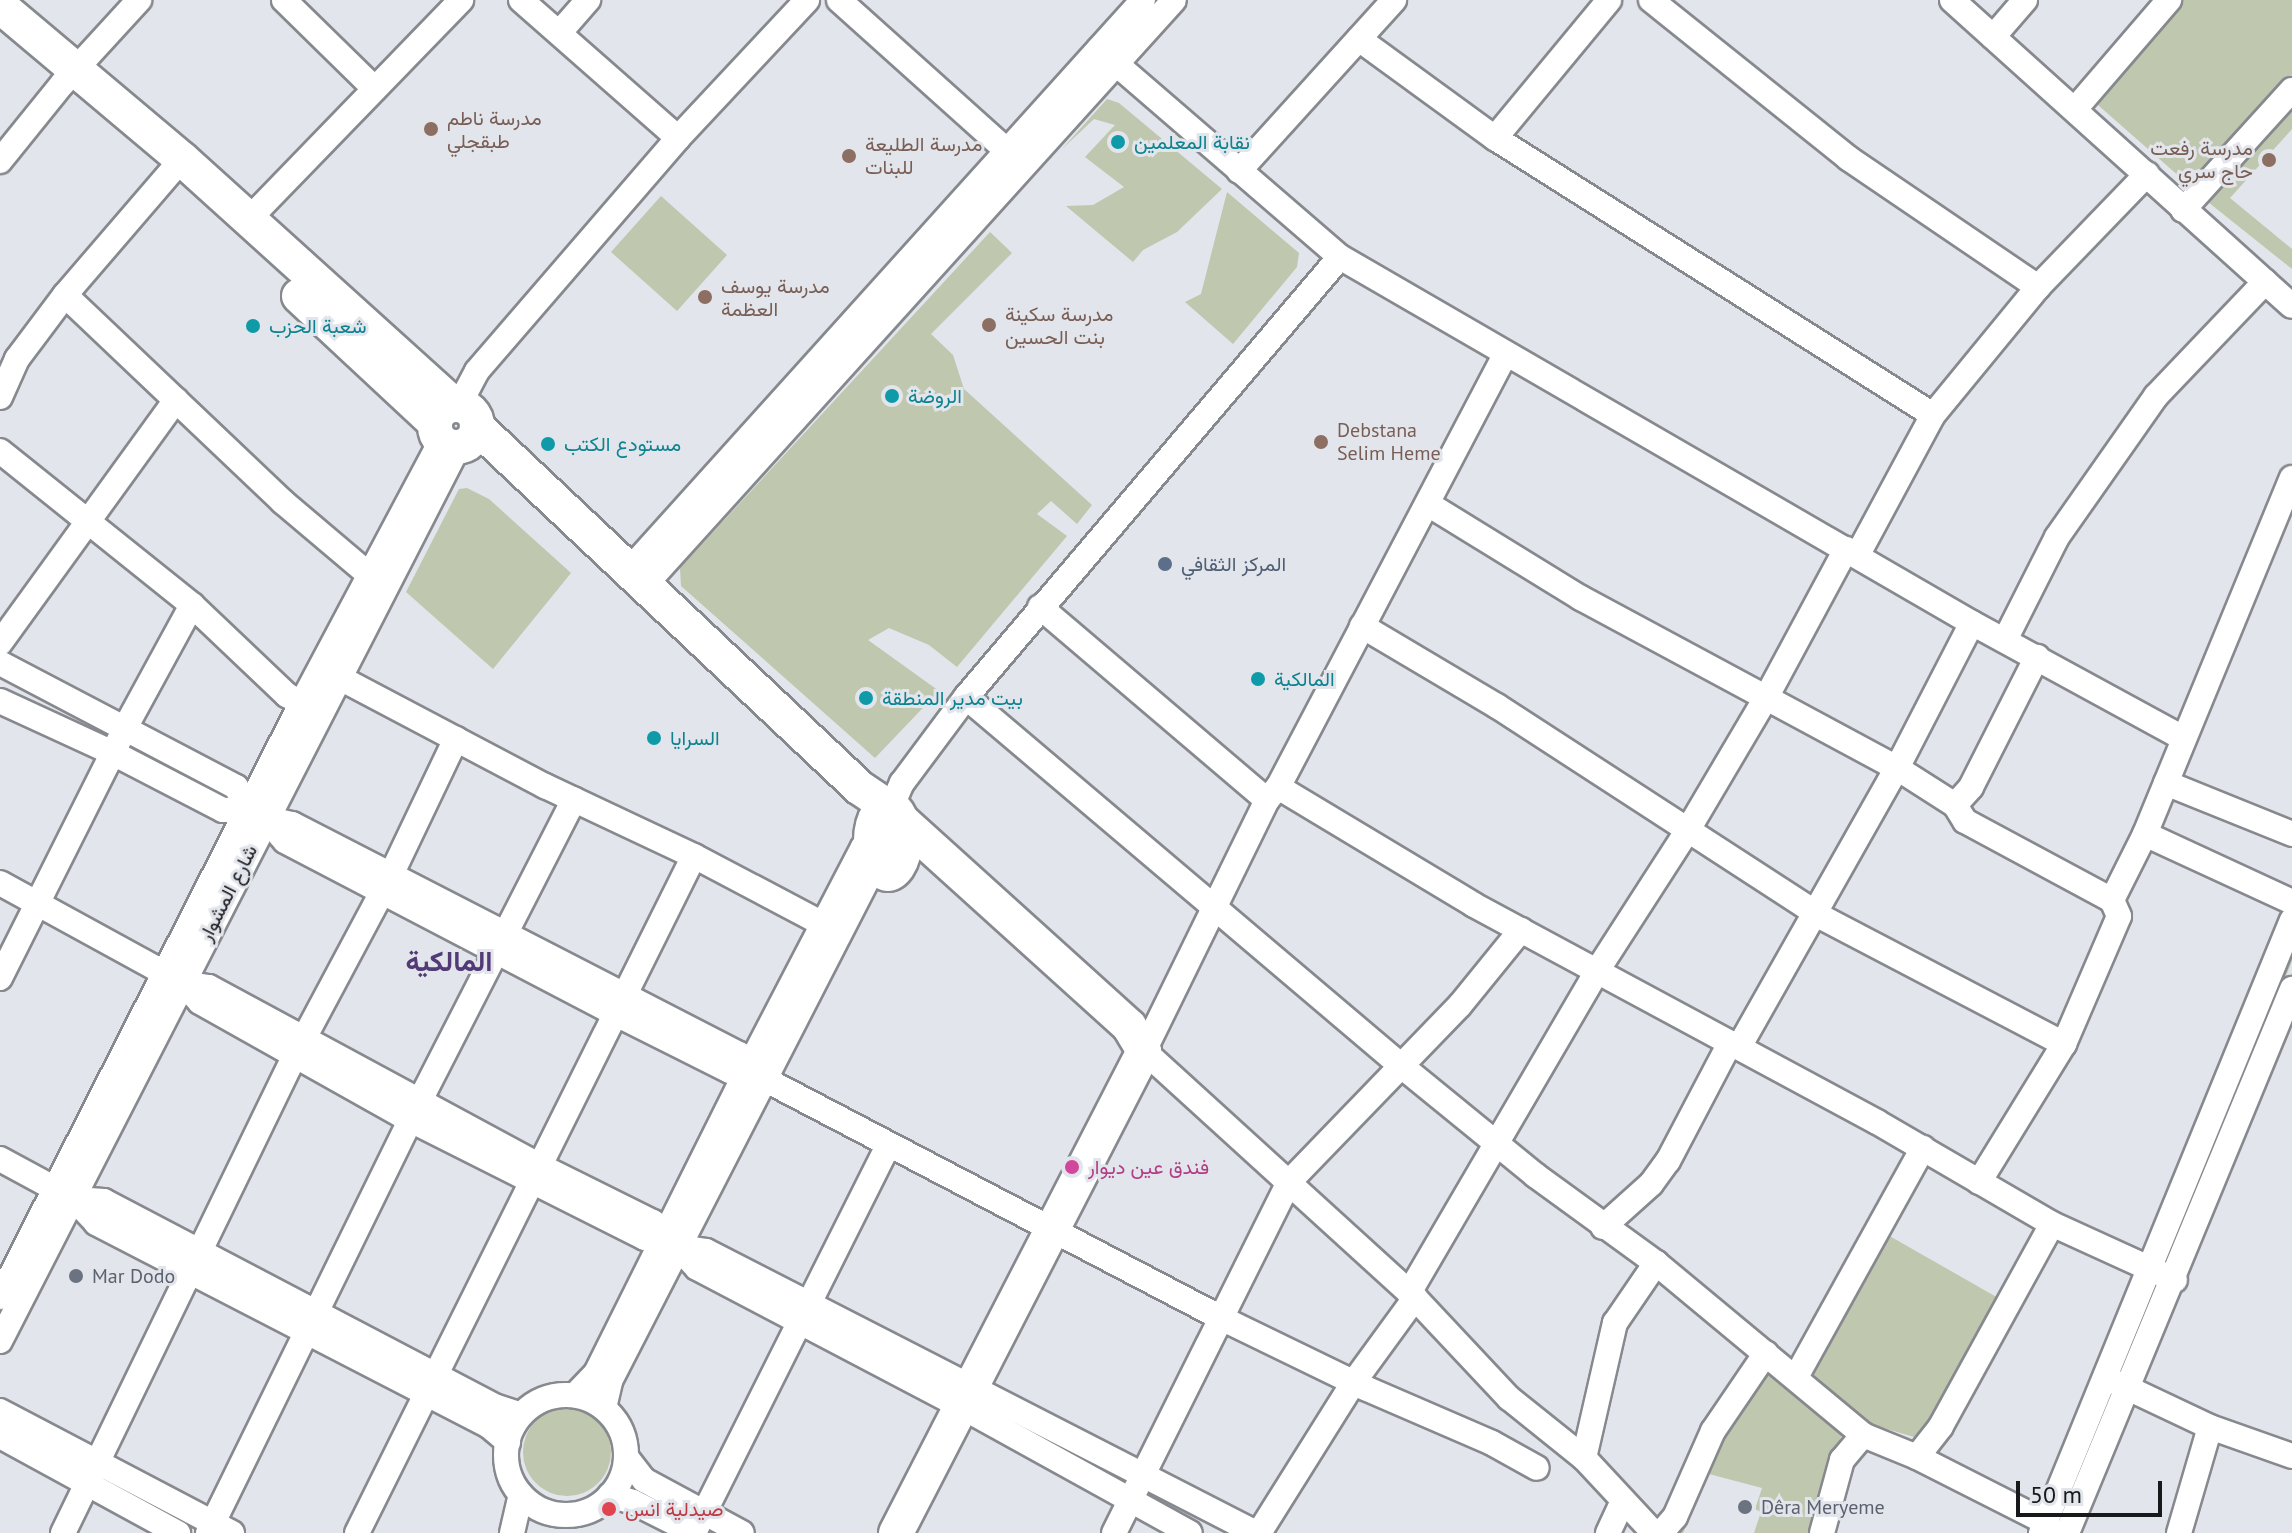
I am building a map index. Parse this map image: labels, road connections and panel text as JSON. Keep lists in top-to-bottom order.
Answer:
{
  "streets": {
    "street": ["شارع المشوار"]
  },
  "districts": ["المالكية"],
  "places": [
    "مدرسة ناطم طبقجلي",
    "نقابة المعلمين",
    "مدرسة الطليعة للبنات",
    "مدرسة رفعت حاج سري",
    "مدرسة يوسف العظمة",
    "مدرسة سكينة بنت الحسين",
    "شعبة الحزب",
    "الروضة",
    "Debstana Selim Heme",
    "مستودع الكتب",
    "المركز الثقافي",
    "المالكية",
    "بيت مدير المنطقة",
    "السرايا",
    "فندق عين ديوار",
    "Mar Dodo",
    "Dêra Meryeme",
    "صيدلية انس"
  ],
  "scale_bar": "50 m"
}
